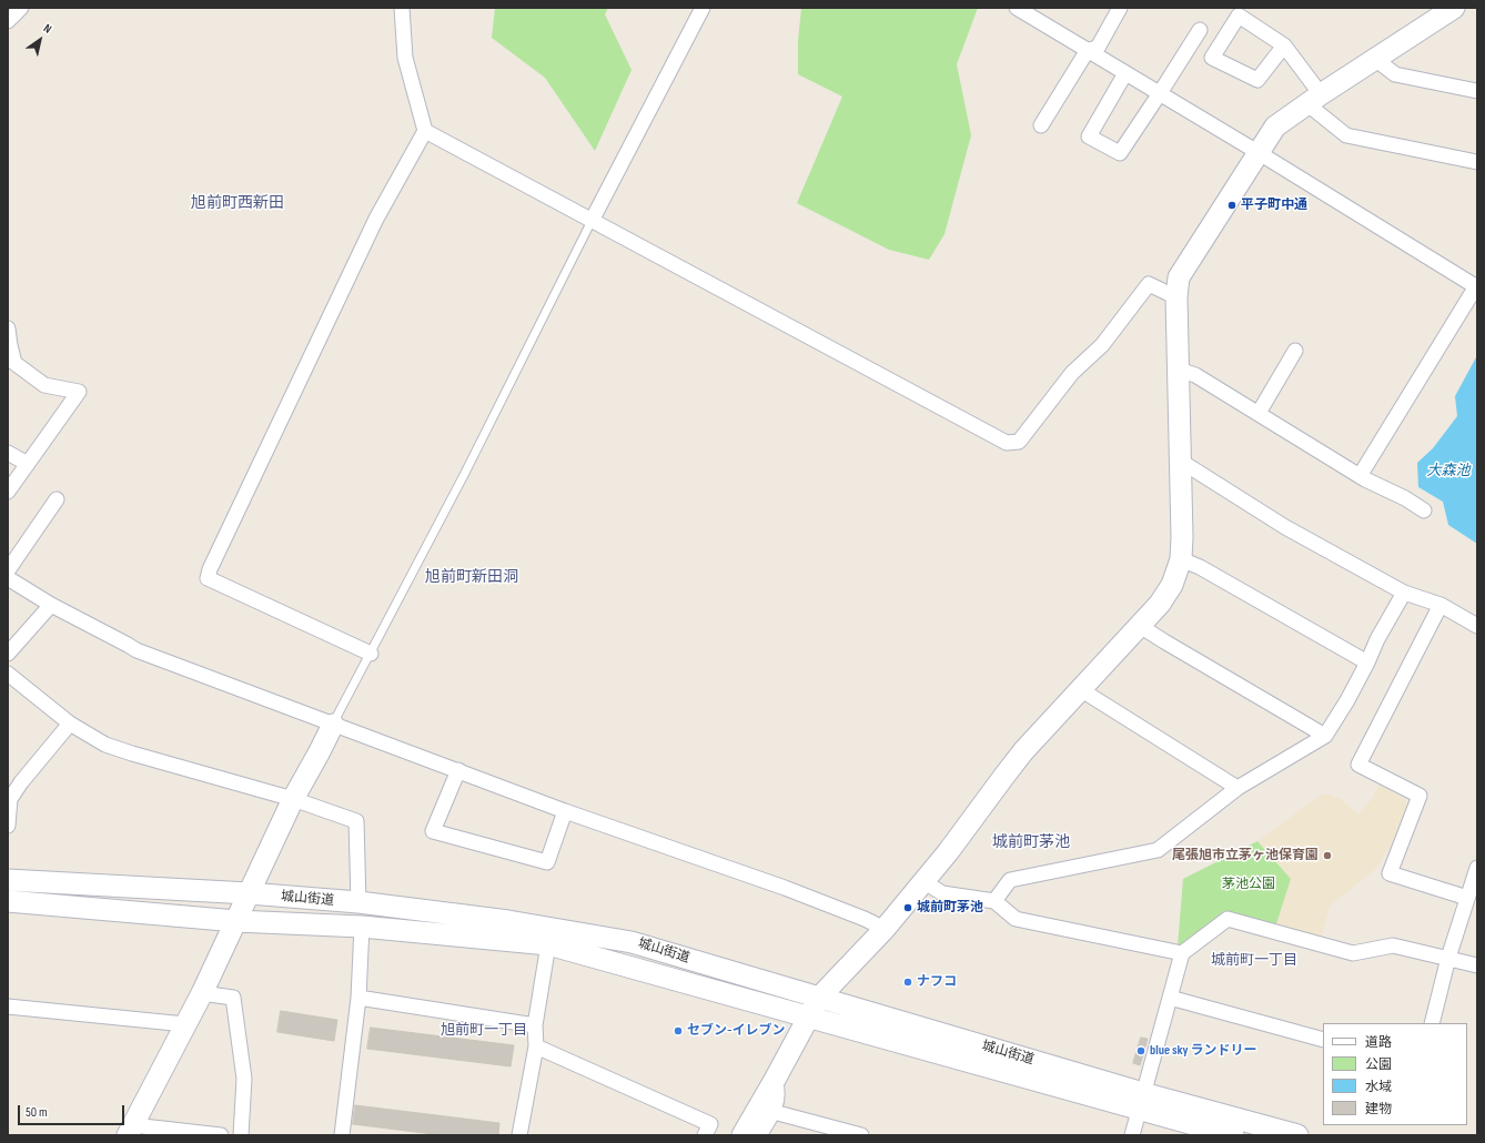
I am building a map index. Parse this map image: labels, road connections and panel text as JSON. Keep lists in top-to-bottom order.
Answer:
{
  "streets": {
    "street": ["城山街道"]
  },
  "districts": [
    "旭前町西新田",
    "旭前町新田洞",
    "城前町茅池",
    "城前町一丁目",
    "旭前町一丁目"
  ],
  "water": ["大森池"],
  "parks": ["茅池公園"],
  "places": [
    "平子町中通",
    "尾張旭市立茅ヶ池保育園",
    "城前町茅池",
    "ナフコ",
    "セブン-イレブン",
    "blue sky ランドリー"
  ],
  "legend": [
    "道路",
    "公園",
    "水域",
    "建物"
  ],
  "scale_bar": "50 m",
  "north": "top right"
}
